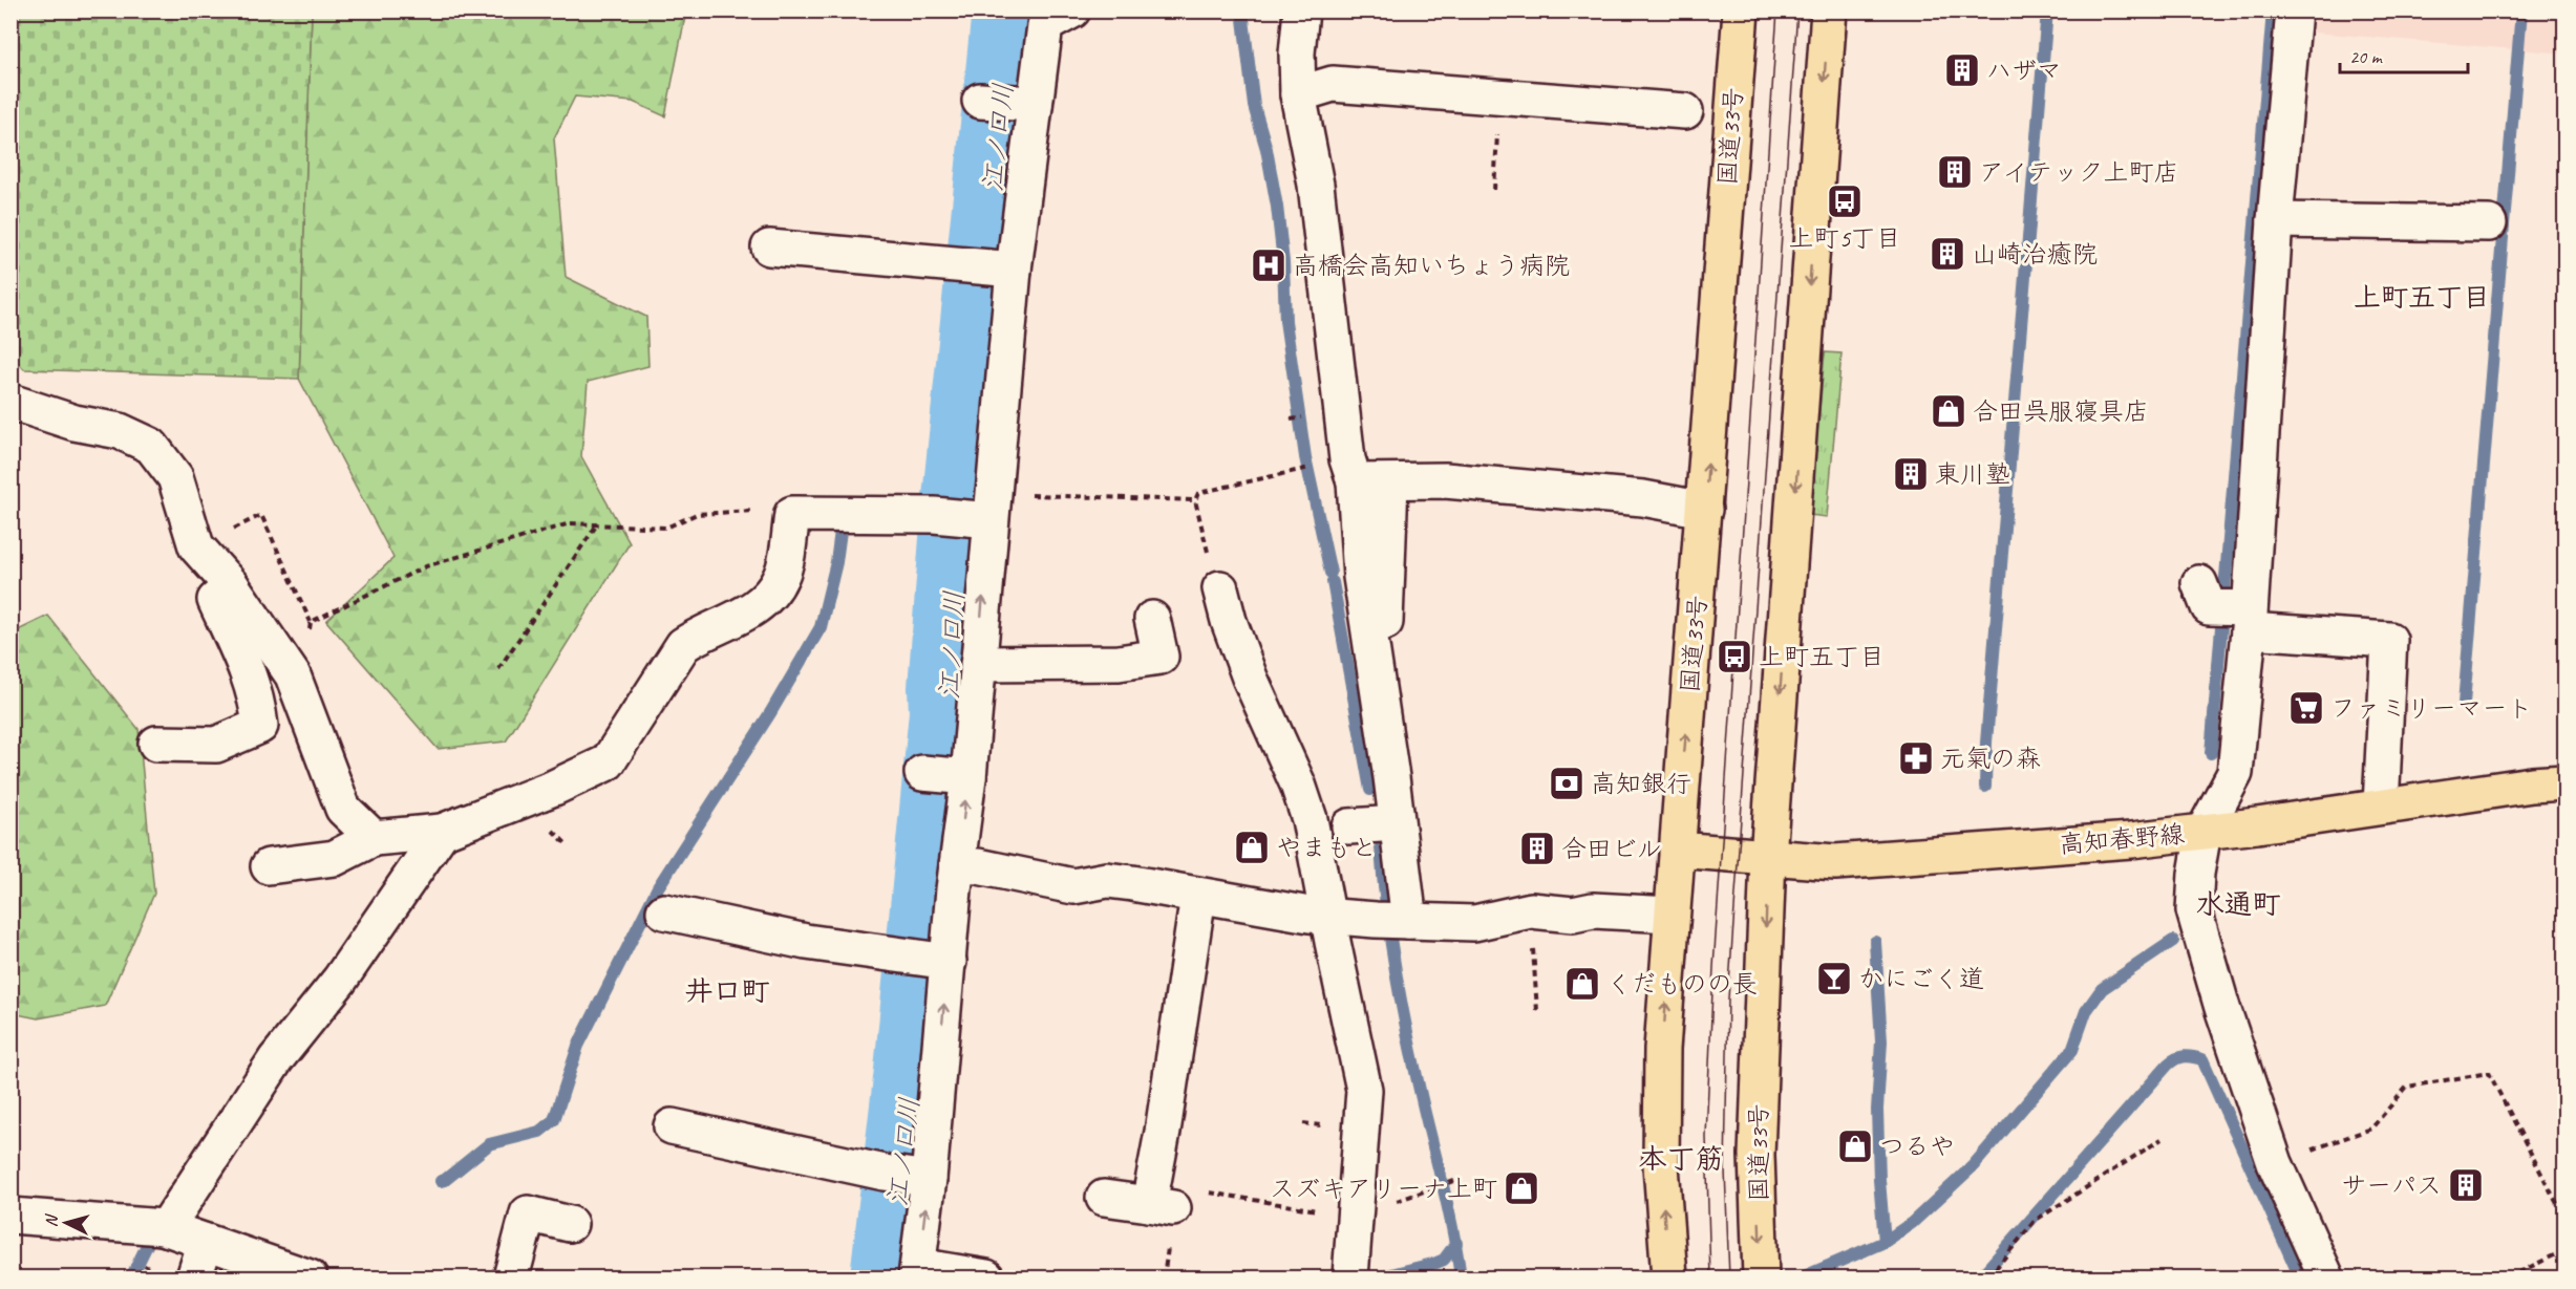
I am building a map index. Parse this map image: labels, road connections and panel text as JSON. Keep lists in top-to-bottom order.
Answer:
{
  "streets": {
    "main road": ["国道33号", "高知春野線"]
  },
  "crossings": [
    ["国道33号", "高知春野線"]
  ],
  "districts": [
    "上町五丁目",
    "水通町",
    "井口町",
    "本丁筋"
  ],
  "water": ["江ノ口川"],
  "places": {
    "building": [
      "ハザマ",
      "アイテック上町店",
      "山崎治癒院",
      "東川塾",
      "合田ビル",
      "サーパス"
    ],
    "bus stop": ["上町5丁目", "上町五丁目"],
    "hospital": ["高橋会高知いちょう病院"],
    "shop": [
      "合田呉服寝具店",
      "やまもと",
      "くだものの長",
      "つるや",
      "スズキアリーナ上町"
    ],
    "supermarket": ["ファミリーマート"],
    "pharmacy": ["元氣の森"],
    "bank": ["高知銀行"],
    "bar": ["かにごく道"]
  },
  "scale_bar": "20 m",
  "north": "left"
}
